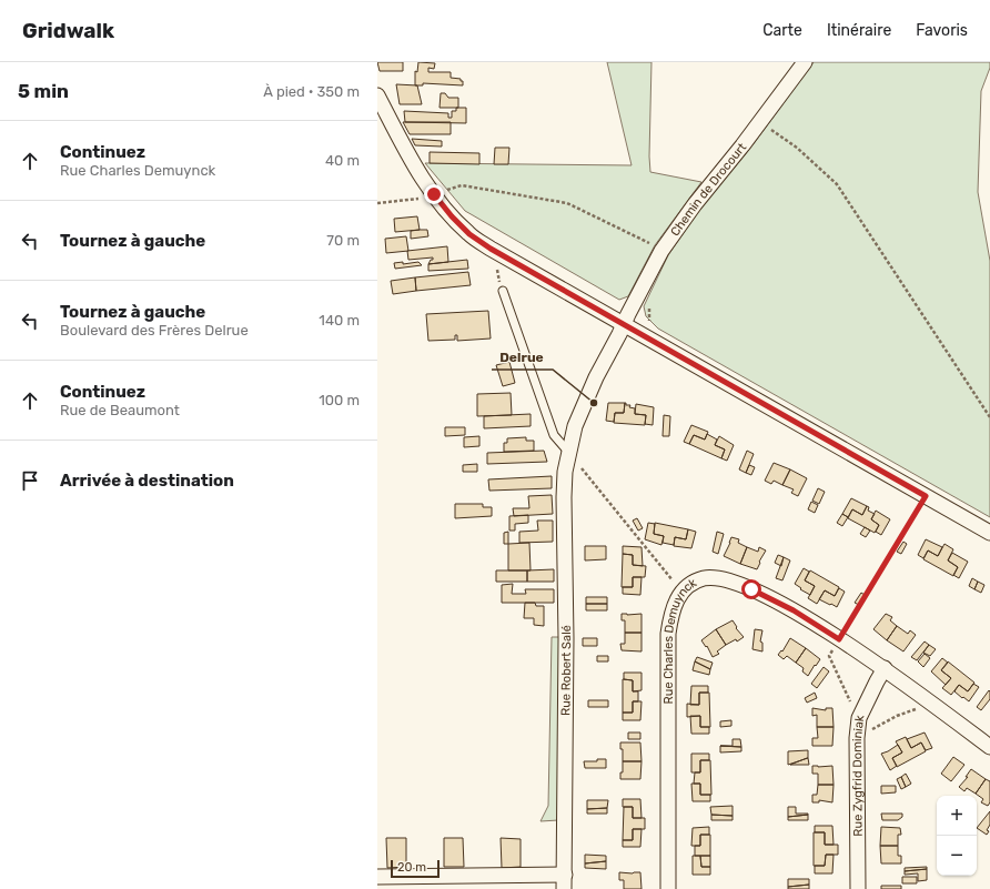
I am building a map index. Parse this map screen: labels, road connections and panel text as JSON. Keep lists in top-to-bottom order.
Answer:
{
  "streets": {
    "street": [
      "Chemin de Drocourt",
      "Rue Charles Demuynck",
      "Rue Robert Salé",
      "Rue Zygfrid Dominiak"
    ]
  },
  "crossings": [
    ["Chemin de Drocourt", "Rue Robert Salé"],
    ["Rue Charles Demuynck", "Rue Zygfrid Dominiak"]
  ],
  "places": ["Delrue"],
  "scale_bar": "20 m",
  "page": {
    "header": "Gridwalk",
    "nav": ["Carte", "Itinéraire", "Favoris"],
    "heading": ["5 min", "À pied · 350 m"],
    "list": [
      ["Continuez", "Rue Charles Demuynck", "40 m"],
      ["Tournez à gauche", "70 m"],
      ["Tournez à gauche", "Boulevard des Frères Delrue", "140 m"],
      ["Continuez", "Rue de Beaumont", "100 m"],
      "Arrivée à destination"
    ],
    "map_buttons": ["+", "−"],
    "scale": "20 m"
  }
}
